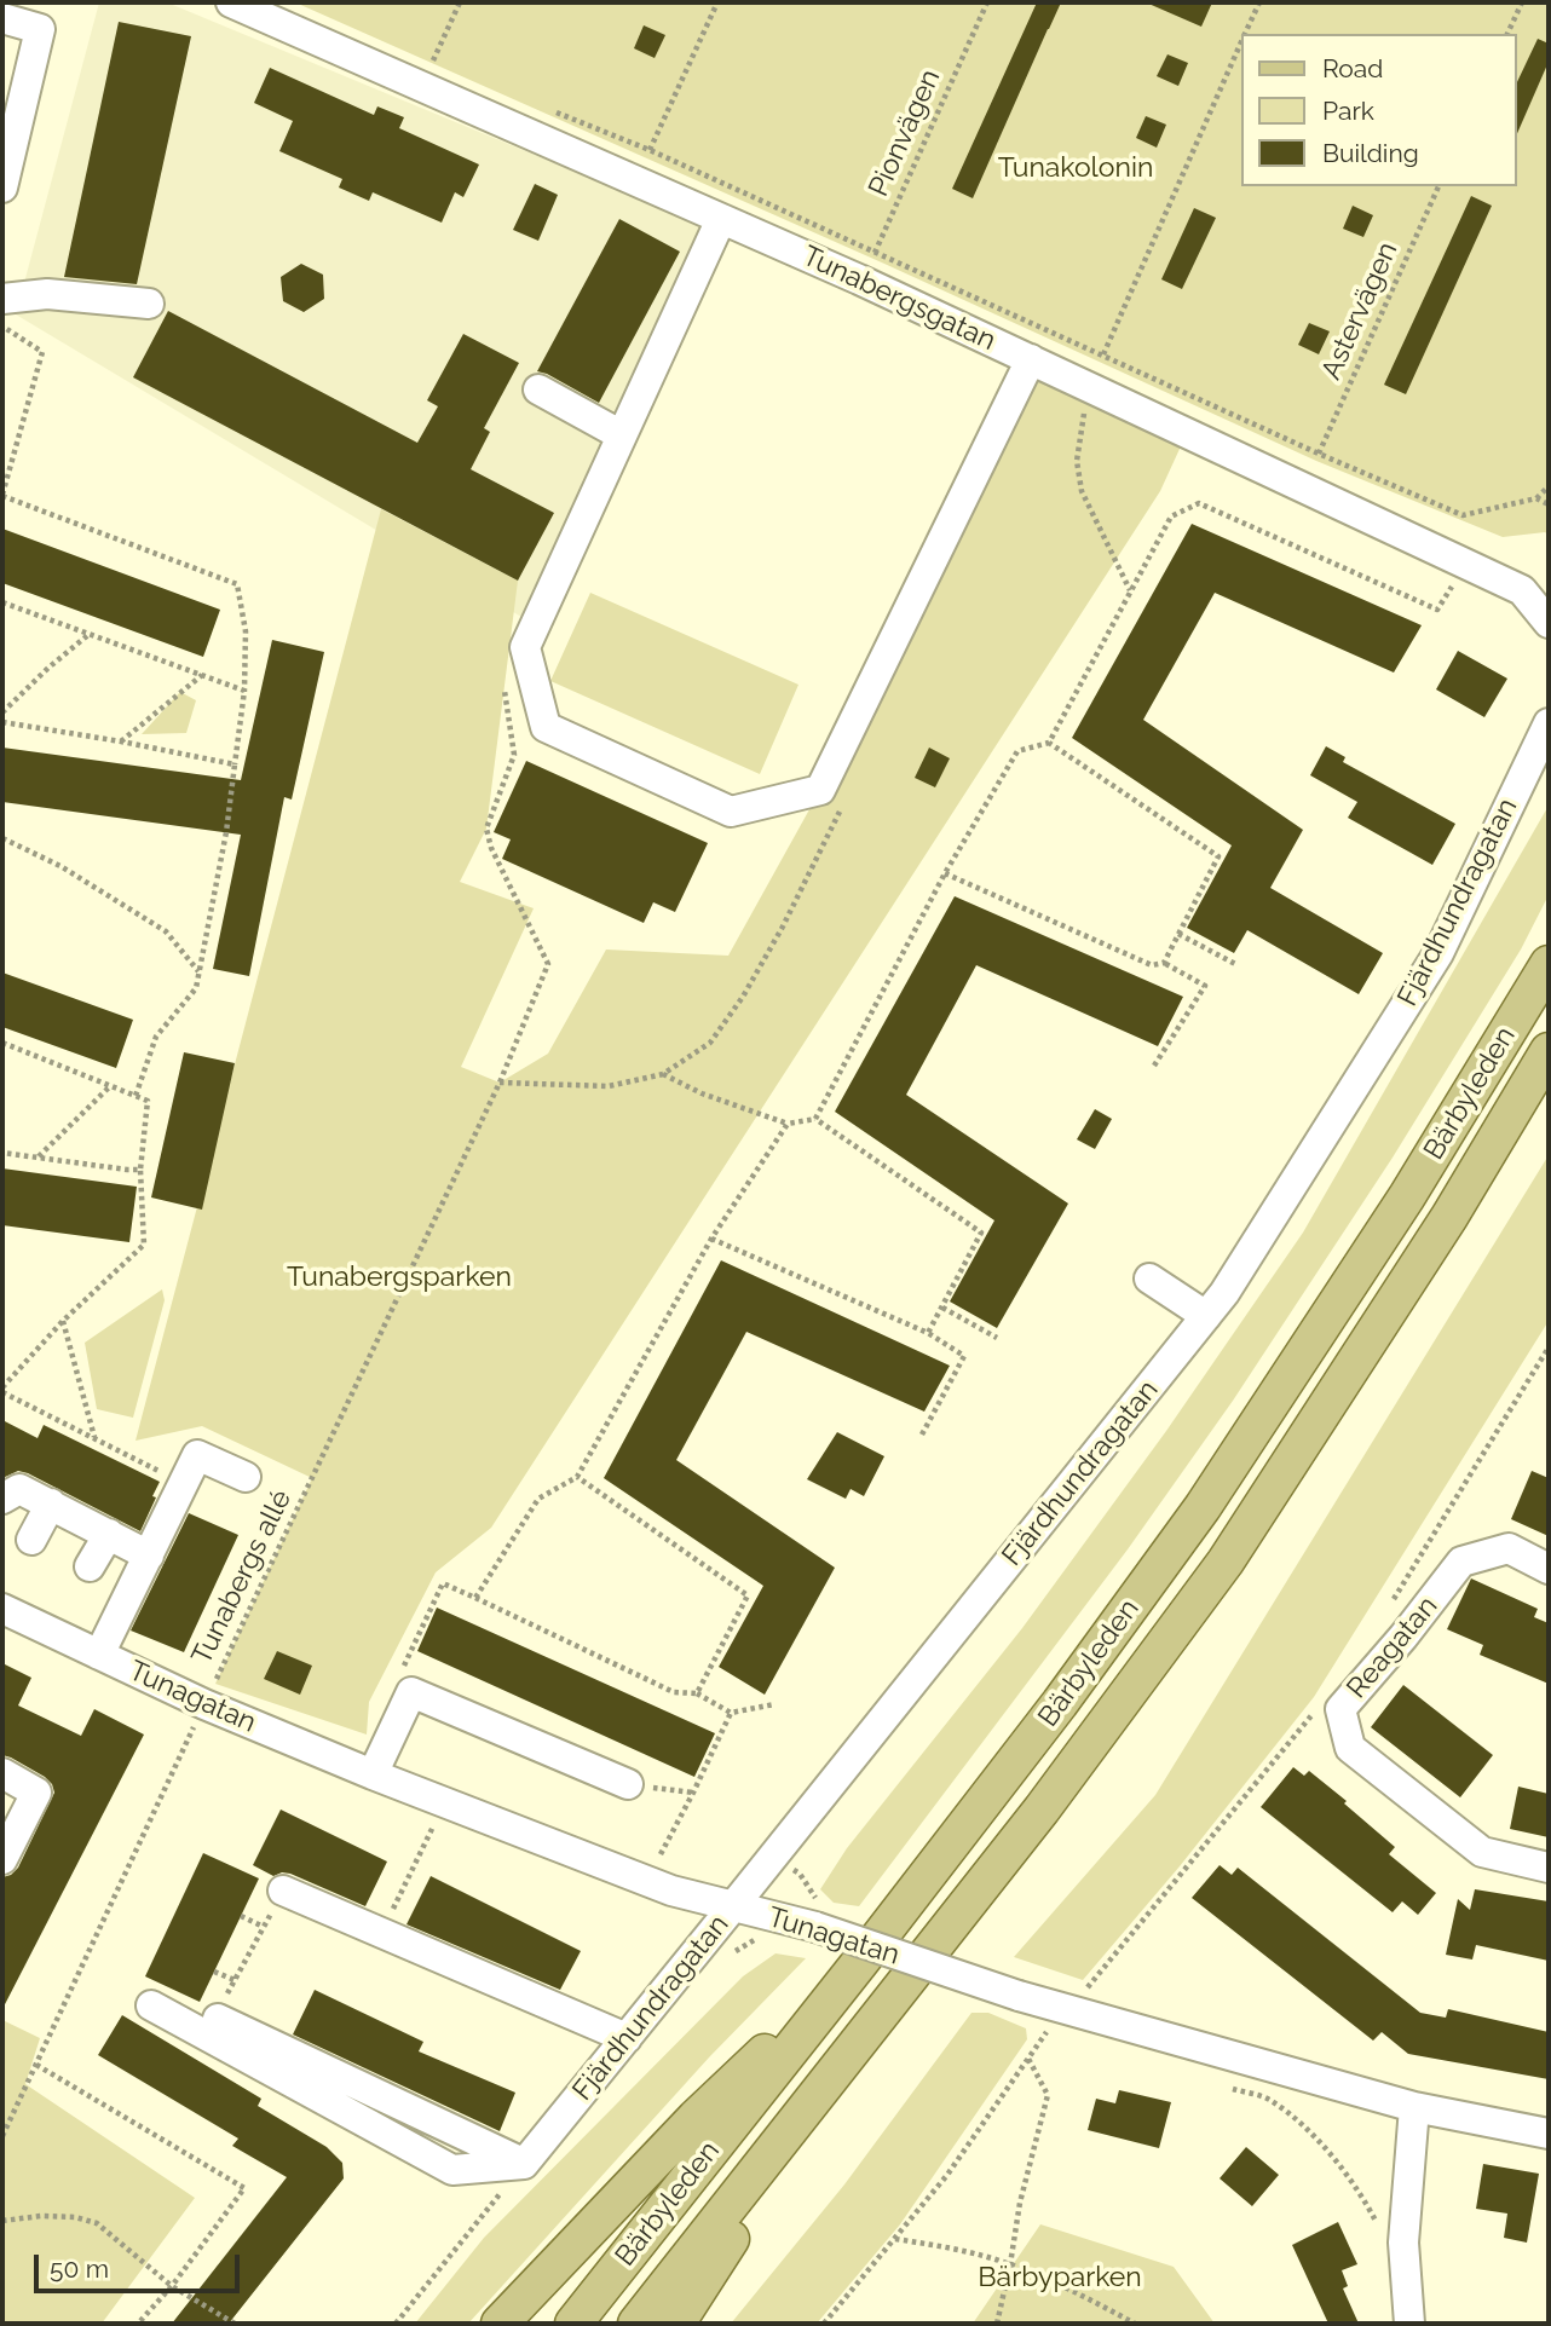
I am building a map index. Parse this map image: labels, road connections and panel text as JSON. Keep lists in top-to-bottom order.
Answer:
{
  "streets": {
    "main road": ["Bärbyleden"],
    "street": [
      "Tunabergsgatan",
      "Fjärdhundragatan",
      "Reagatan",
      "Tunagatan"
    ],
    "path": ["Pionvägen", "Astervägen", "Tunabergs allé"]
  },
  "crossings": [
    ["Pionvägen", "Tunabergsgatan"],
    ["Fjärdhundragatan", "Tunagatan"],
    ["Tunabergs allé", "Tunagatan"]
  ],
  "parks": ["Tunakolonin", "Tunabergsparken", "Bärbyparken"],
  "legend": ["Road", "Park", "Building"],
  "scale_bar": "50 m"
}
